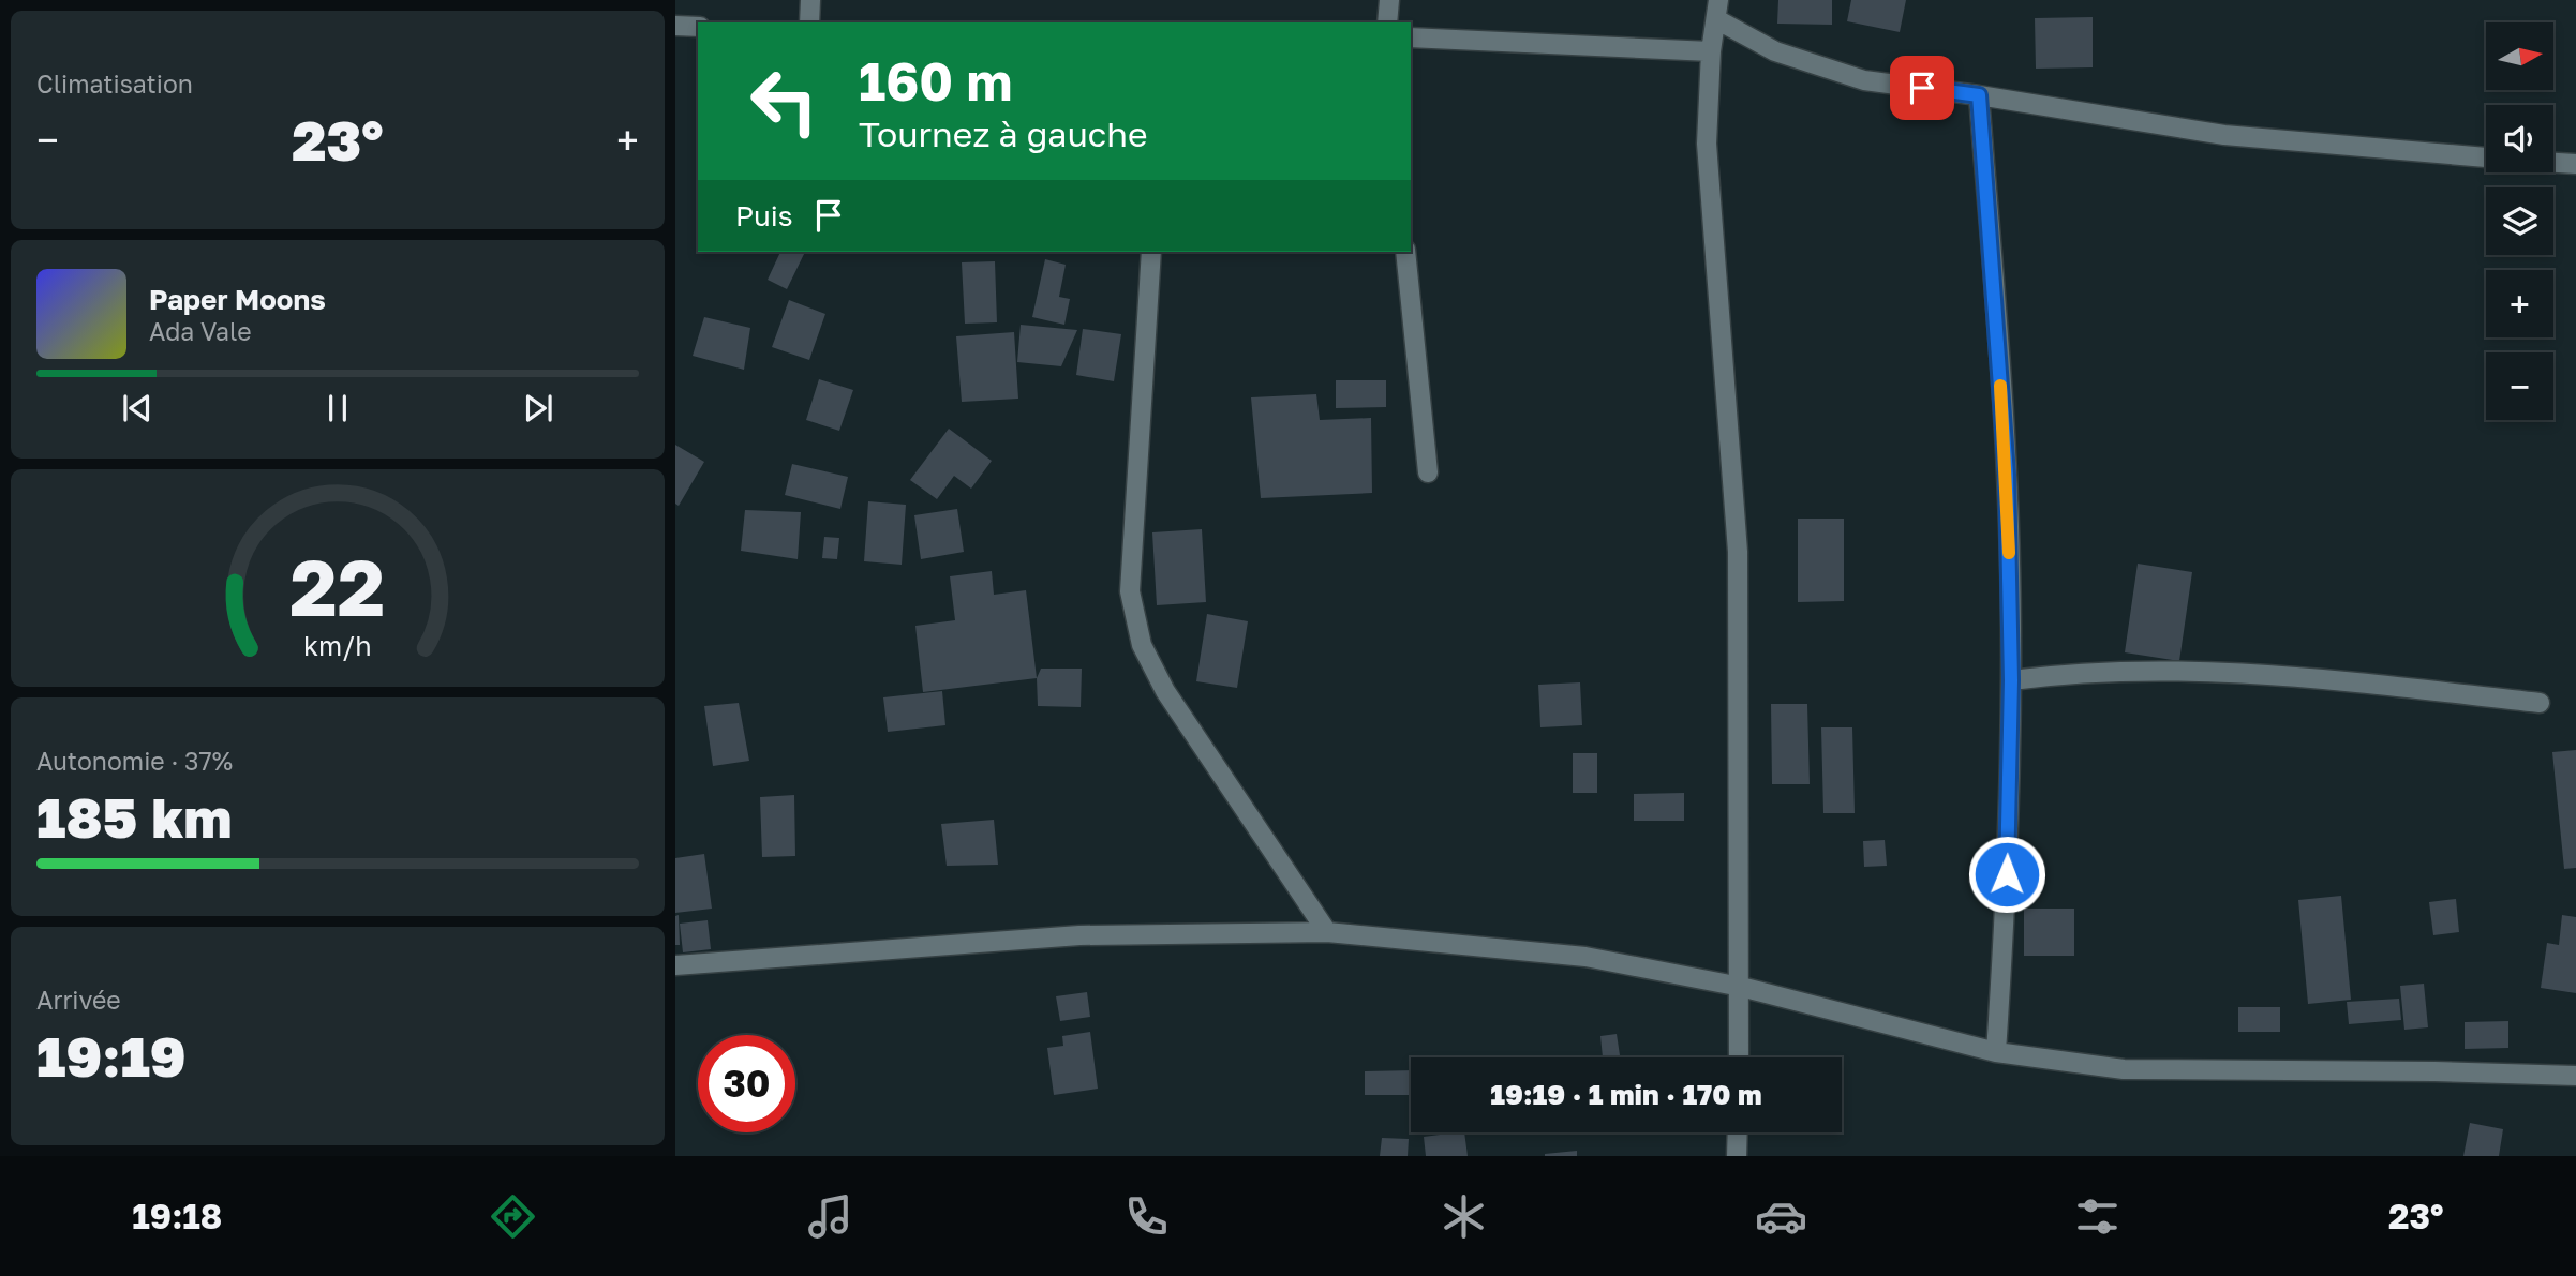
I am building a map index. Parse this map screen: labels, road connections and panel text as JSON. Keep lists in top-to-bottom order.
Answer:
{
  "north": "right",
  "page": {
    "tile": [
      "Climatisation",
      ["Autonomie · 37%", "185 km"],
      ["Arrivée", "19:19"]
    ],
    "map_buttons": ["+", "−"],
    "turn": ["160 m", "Tournez à gauche"],
    "heat": ["−", "23°", "+"],
    "then": "Puis",
    "song": ["Paper Moons", "Ada Vale"],
    "limit": "30",
    "trip": "19:19 · 1 min · 170 m",
    "tabs": ["19:18", "23°"],
    "gauge": ["22", "km/h"]
  }
}
